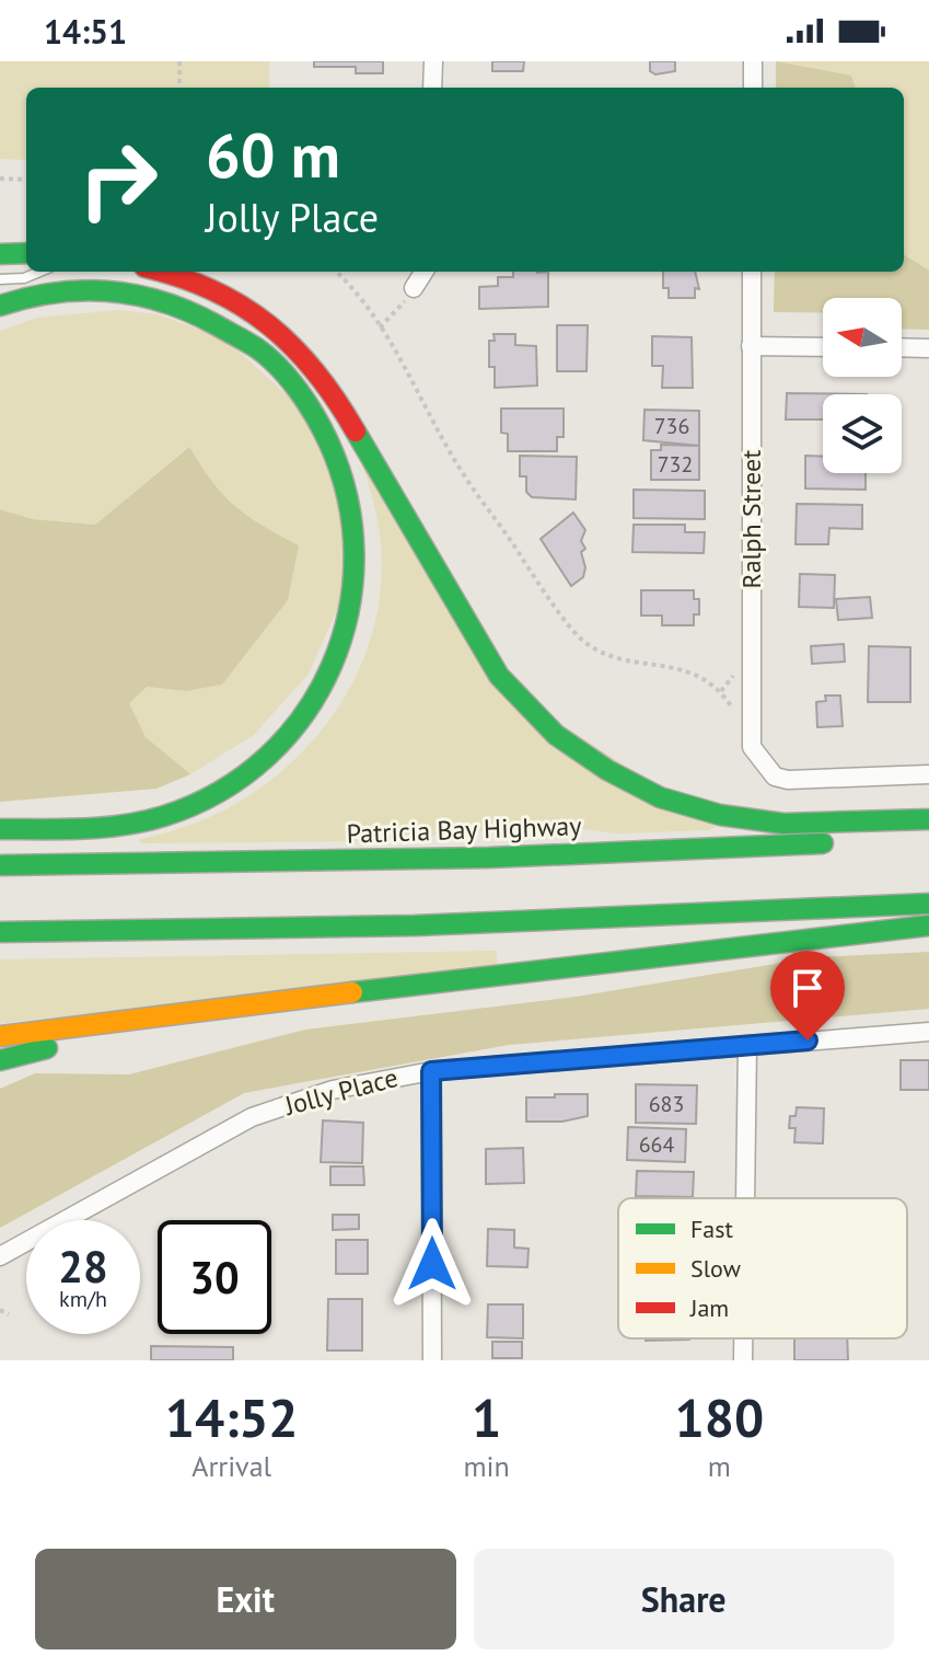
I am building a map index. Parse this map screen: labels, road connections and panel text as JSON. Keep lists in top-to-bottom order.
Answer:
{
  "streets": {
    "highway": ["Patricia Bay Highway"],
    "street": ["Ralph Street", "Jolly Place"]
  },
  "house_numbers": [
    "736",
    "732",
    "683",
    "664"
  ],
  "legend": ["Fast", "Slow", "Jam"],
  "north": "left",
  "page": {
    "status": "14:51",
    "turn": ["60 m", "Jolly Place"],
    "speed": "28 km/h",
    "limit": "30",
    "eta": [
      "14:52",
      "Arrival",
      "1",
      "min",
      "180",
      "m"
    ],
    "buttons": ["Exit", "Share"]
  }
}
